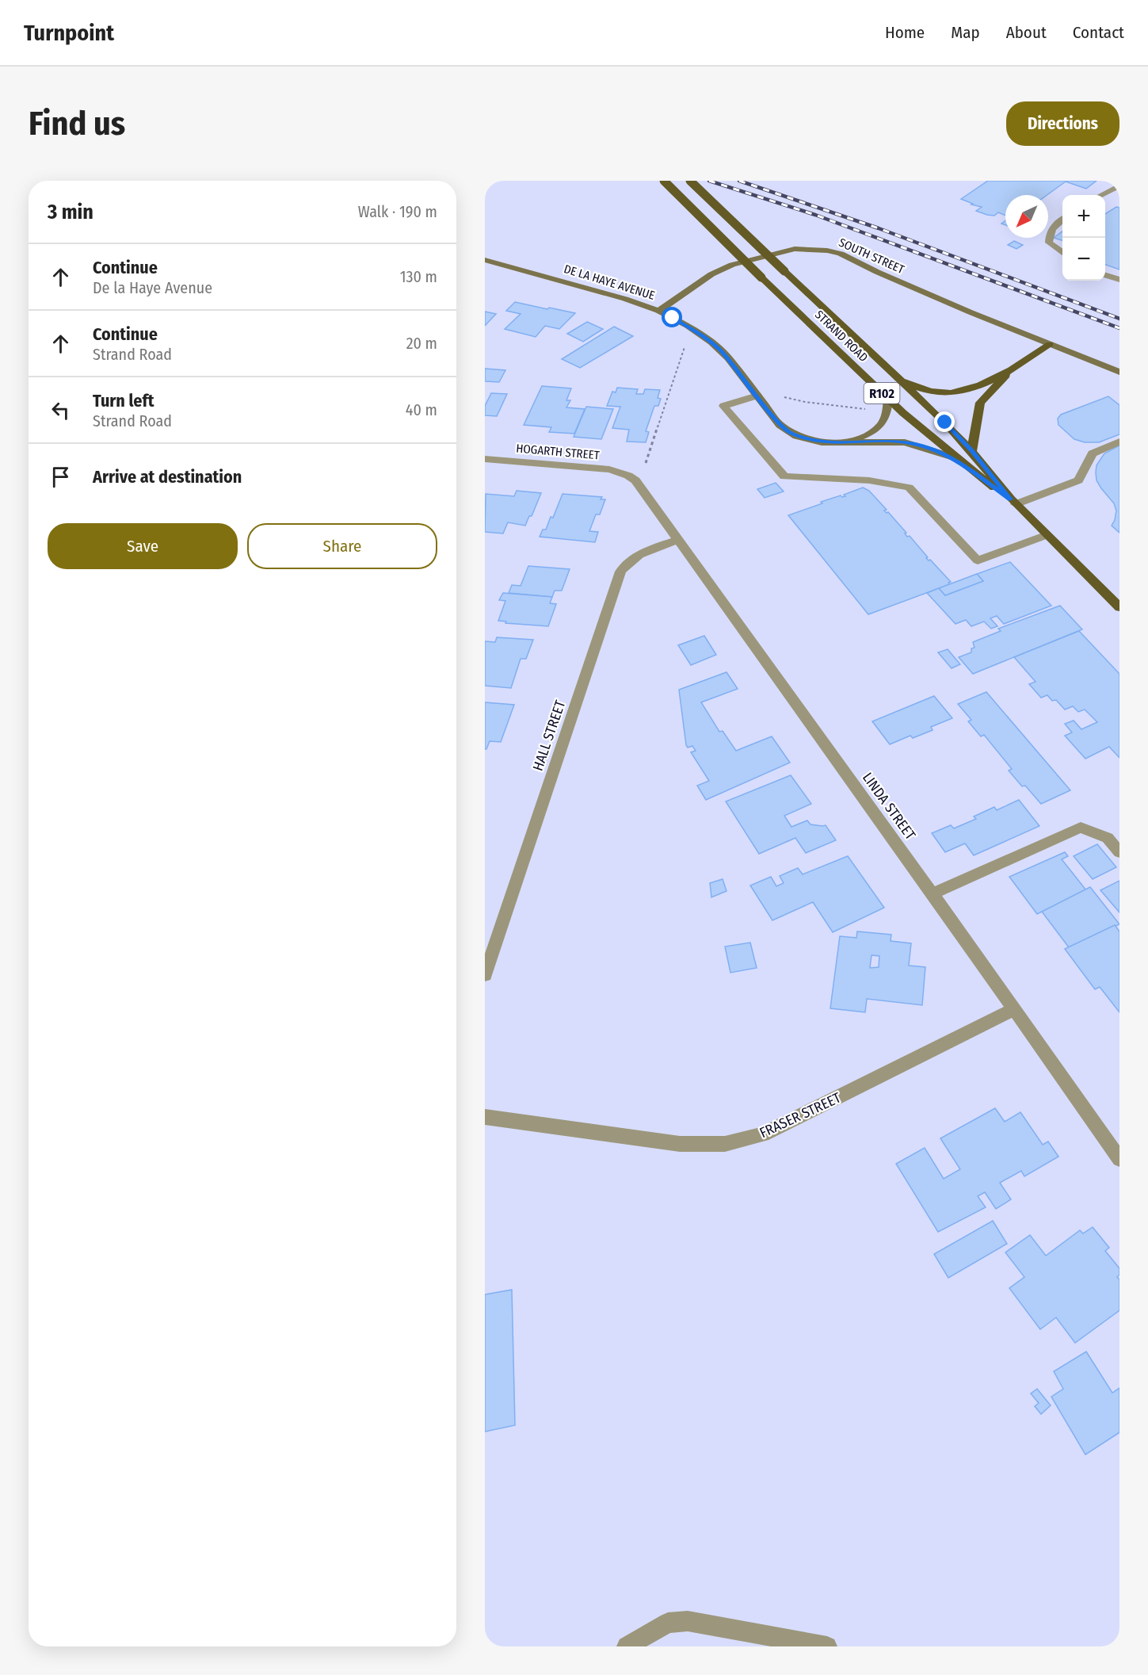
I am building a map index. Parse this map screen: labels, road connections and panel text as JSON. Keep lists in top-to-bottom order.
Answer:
{
  "streets": {
    "main road": ["STRAND ROAD", "R102"],
    "street": [
      "SOUTH STREET",
      "DE LA HAYE AVENUE",
      "HOGARTH STREET",
      "HALL STREET",
      "LINDA STREET",
      "FRASER STREET"
    ]
  },
  "crossings": [
    ["SOUTH STREET", "DE LA HAYE AVENUE"],
    ["DE LA HAYE AVENUE", "STRAND ROAD"],
    ["HOGARTH STREET", "LINDA STREET"],
    ["HALL STREET", "LINDA STREET"],
    ["LINDA STREET", "FRASER STREET"]
  ],
  "north": "bottom left",
  "page": {
    "header": "Turnpoint",
    "nav": [
      "Home",
      "Map",
      "About",
      "Contact"
    ],
    "buttons": [
      "Directions",
      ["Save", "Share"]
    ],
    "title": "Find us",
    "heading": ["3 min", "Walk · 190 m"],
    "map_buttons": ["+", "−"],
    "list": [
      ["Continue", "De la Haye Avenue", "130 m"],
      ["Continue", "Strand Road", "20 m"],
      ["Turn left", "Strand Road", "40 m"],
      "Arrive at destination"
    ]
  }
}
